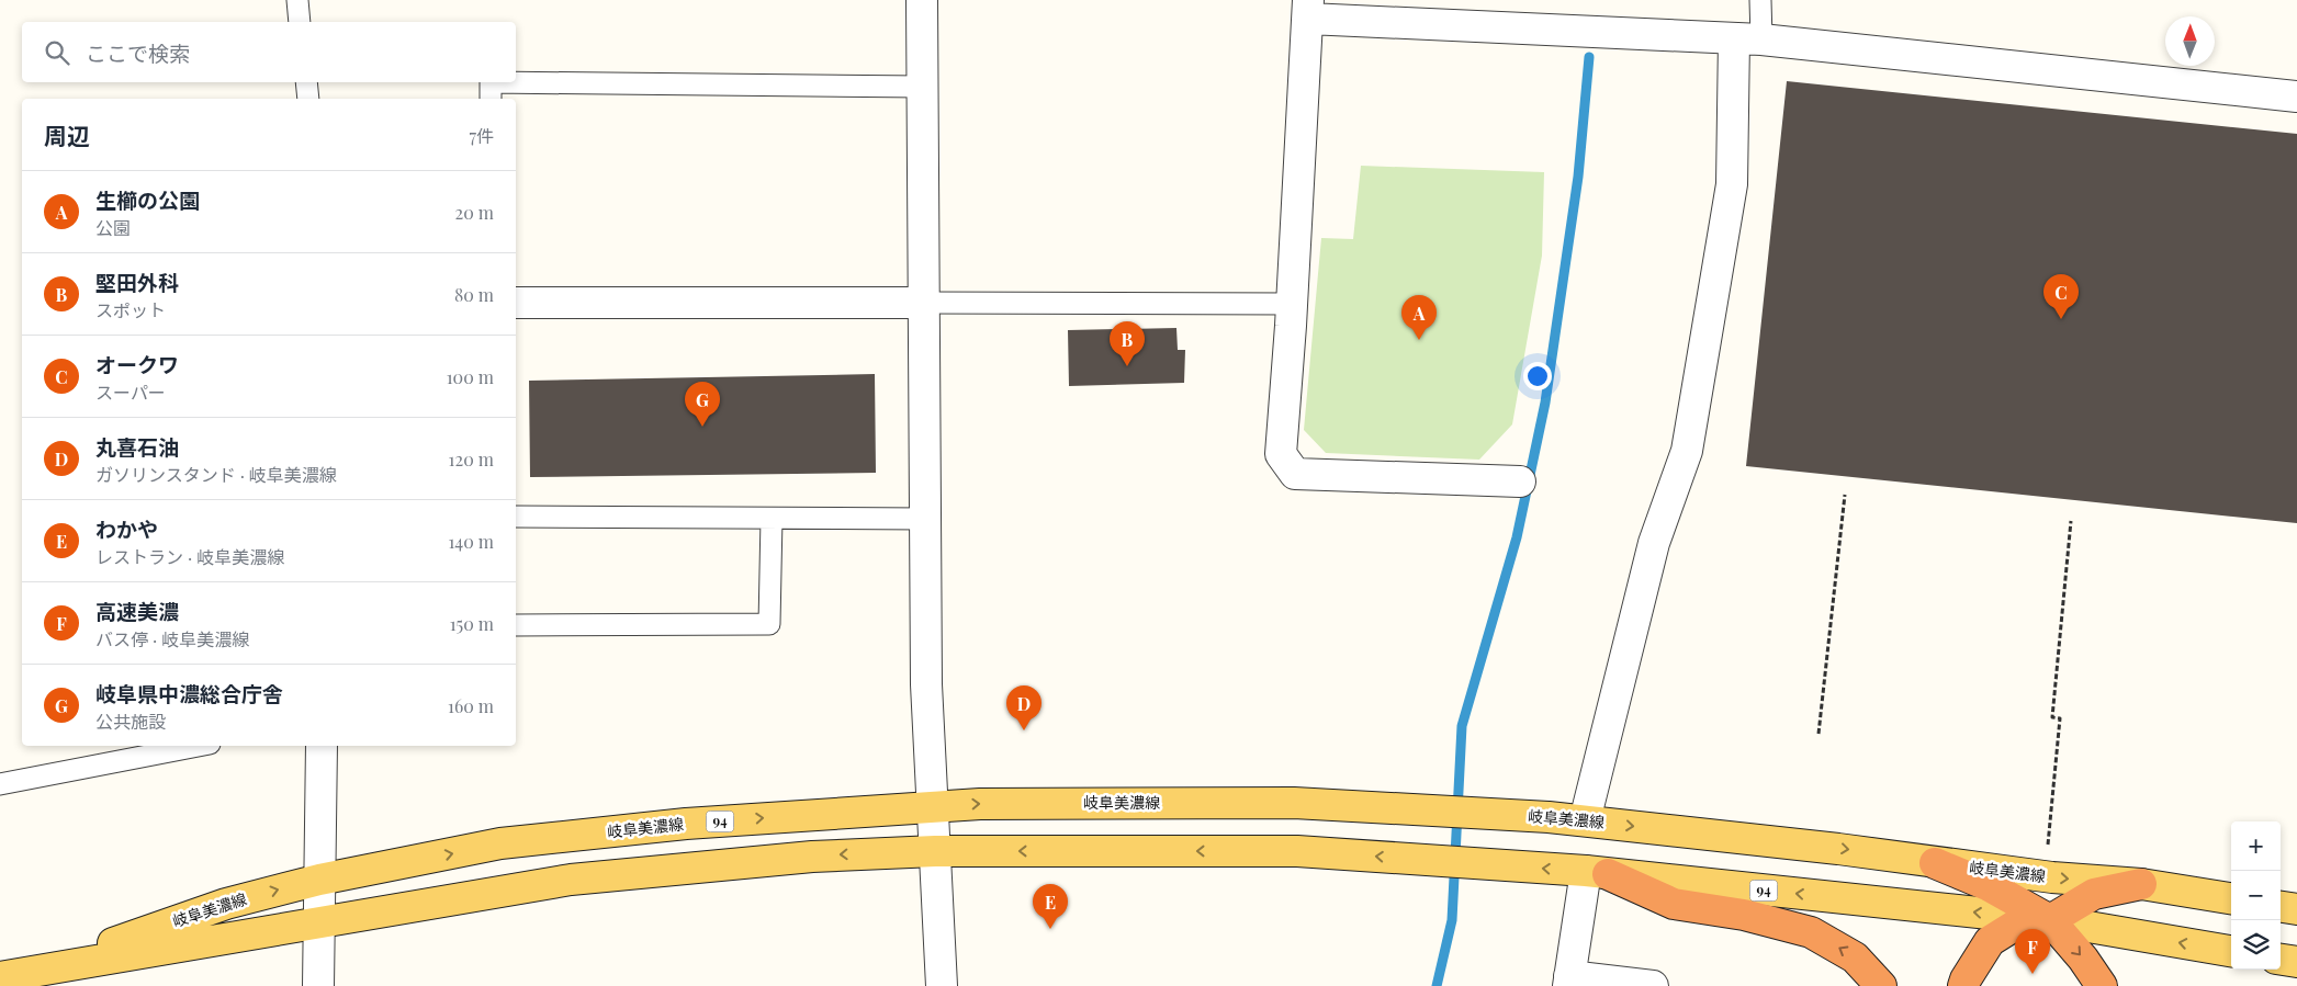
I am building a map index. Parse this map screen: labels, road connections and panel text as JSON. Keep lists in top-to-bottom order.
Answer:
{
  "streets": {
    "main road": ["岐阜美濃線", "94"]
  },
  "north": "top",
  "page": {
    "search": "ここで検索",
    "heading": ["周辺", "7件"],
    "list": [
      {
        "mark": "A",
        "name": "生櫛の公園",
        "note": "公園",
        "value": "20 m"
      },
      {
        "mark": "B",
        "name": "堅田外科",
        "note": "スポット",
        "value": "80 m"
      },
      {
        "mark": "C",
        "name": "オークワ",
        "note": "スーパー",
        "value": "100 m"
      },
      {
        "mark": "D",
        "name": "丸喜石油",
        "note": "ガソリンスタンド · 岐阜美濃線",
        "value": "120 m"
      },
      {
        "mark": "E",
        "name": "わかや",
        "note": "レストラン · 岐阜美濃線",
        "value": "140 m"
      },
      {
        "mark": "F",
        "name": "高速美濃",
        "note": "バス停 · 岐阜美濃線",
        "value": "150 m"
      },
      {
        "mark": "G",
        "name": "岐阜県中濃総合庁舎",
        "note": "公共施設",
        "value": "160 m"
      }
    ],
    "pins": [
      "C",
      "A",
      "B",
      "G",
      "D",
      "E",
      "F"
    ],
    "map_buttons": ["+", "−"]
  }
}
